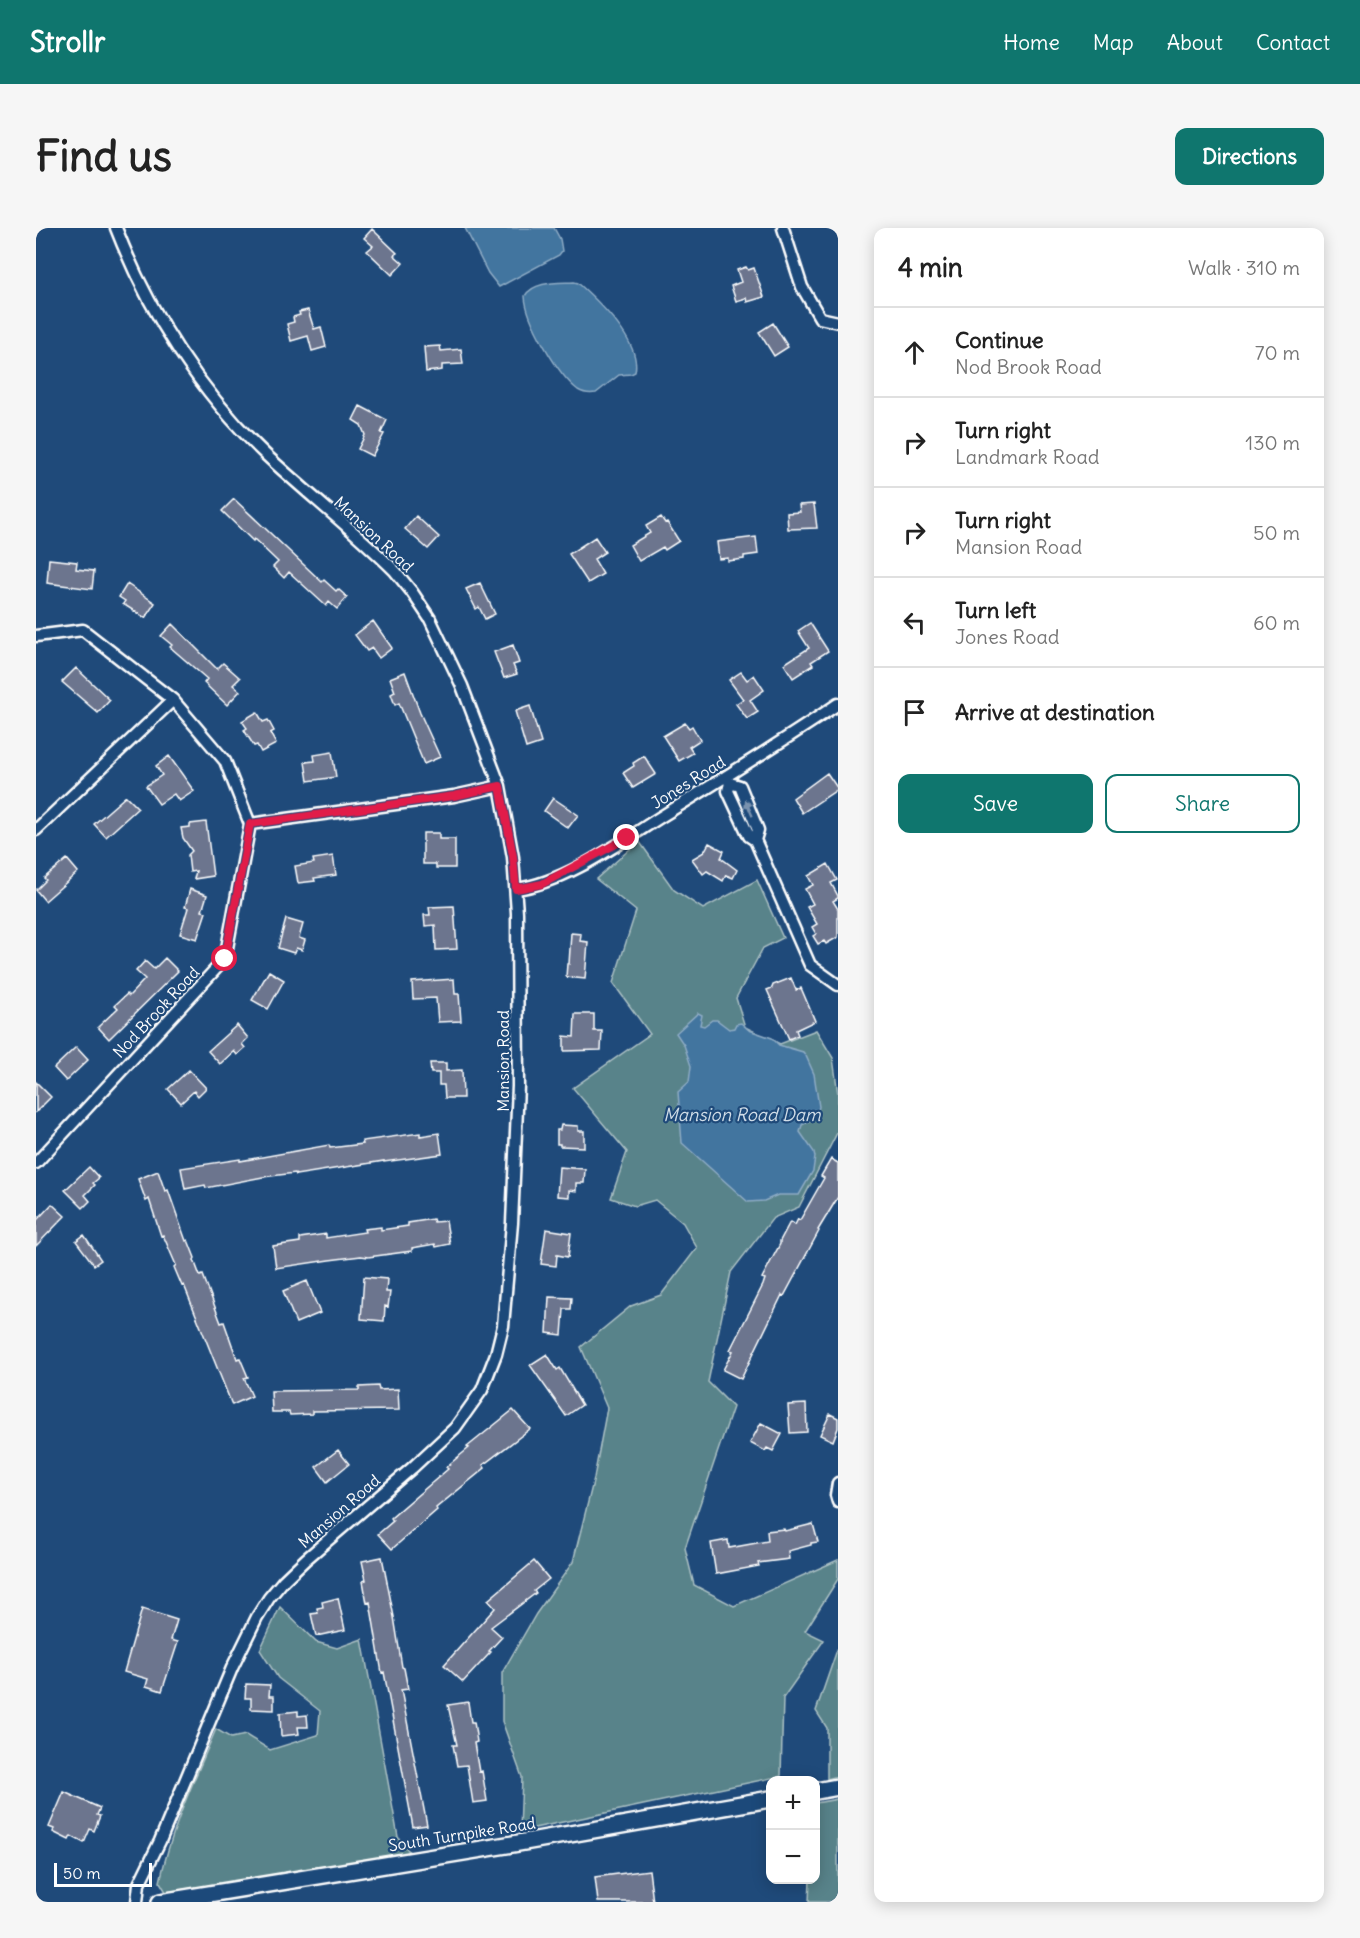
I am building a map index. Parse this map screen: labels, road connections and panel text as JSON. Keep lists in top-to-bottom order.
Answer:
{
  "streets": {
    "main road": ["South Turnpike Road"],
    "street": ["Mansion Road", "Jones Road", "Nod Brook Road"]
  },
  "crossings": [
    ["Mansion Road", "Jones Road"]
  ],
  "water": ["Mansion Road Dam"],
  "scale_bar": "50 m",
  "page": {
    "header": "Strollr",
    "nav": [
      "Home",
      "Map",
      "About",
      "Contact"
    ],
    "buttons": [
      "Directions",
      ["Save", "Share"]
    ],
    "title": "Find us",
    "heading": ["4 min", "Walk · 310 m"],
    "list": [
      ["Continue", "Nod Brook Road", "70 m"],
      ["Turn right", "Landmark Road", "130 m"],
      ["Turn right", "Mansion Road", "50 m"],
      ["Turn left", "Jones Road", "60 m"],
      "Arrive at destination"
    ],
    "map_buttons": ["+", "−"],
    "scale": "50 m"
  }
}
